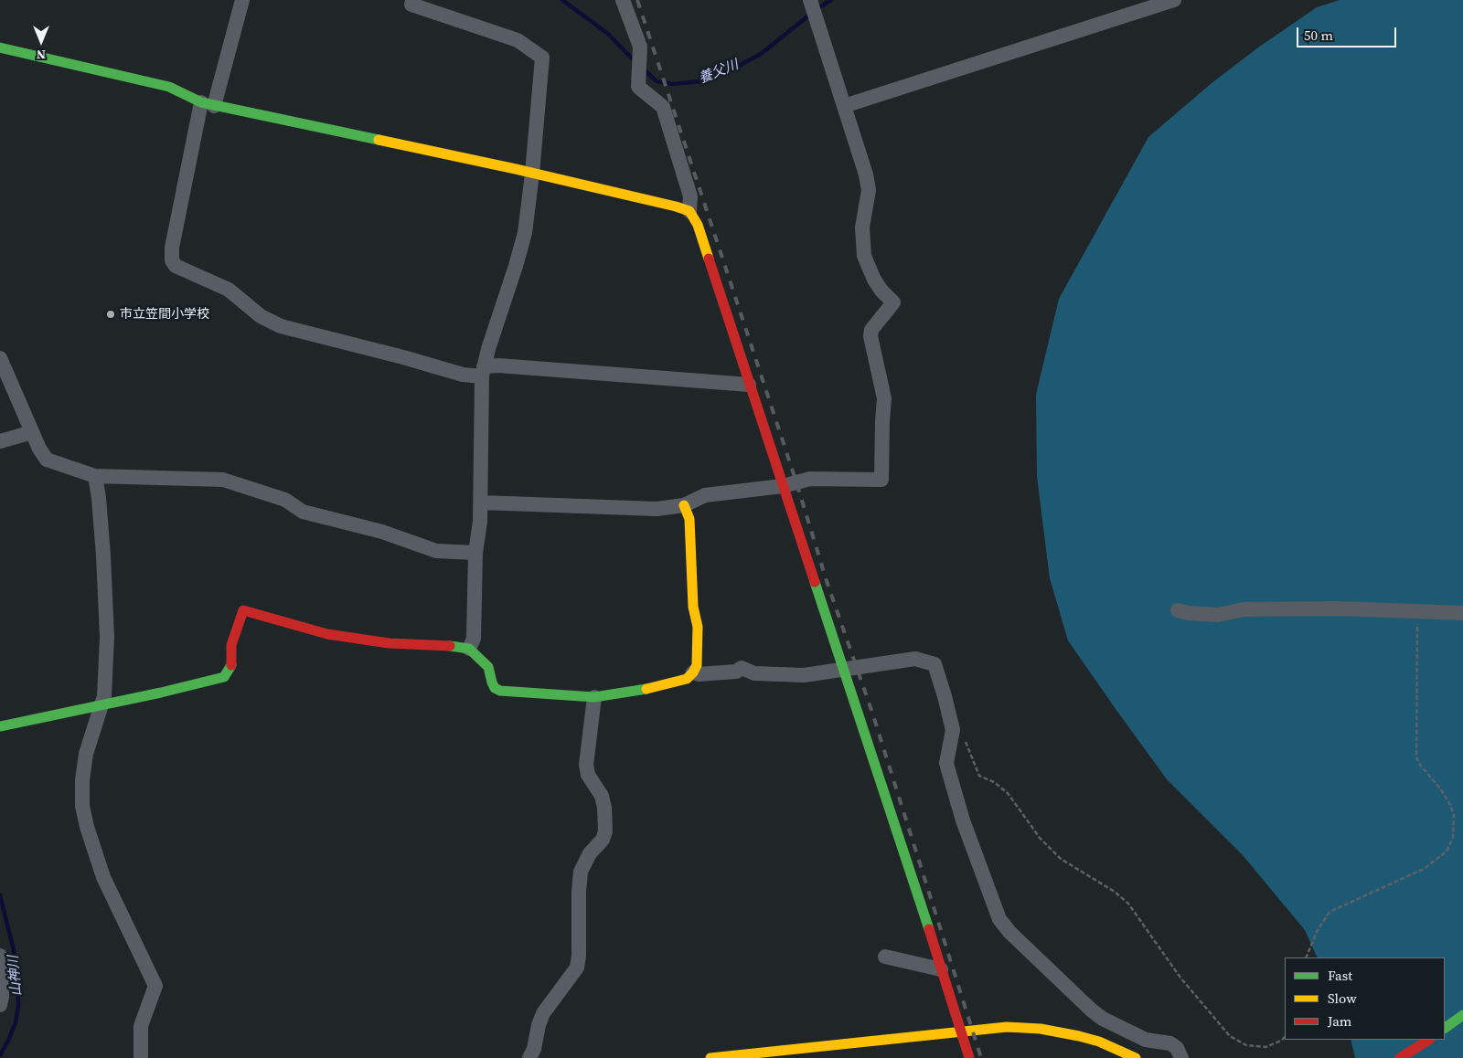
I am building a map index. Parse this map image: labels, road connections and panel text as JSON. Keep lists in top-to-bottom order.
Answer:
{
  "water": ["養父川", "山神川"],
  "places": ["市立笠間小学校"],
  "legend": ["Fast", "Slow", "Jam"],
  "scale_bar": "50 m",
  "north": "bottom"
}
